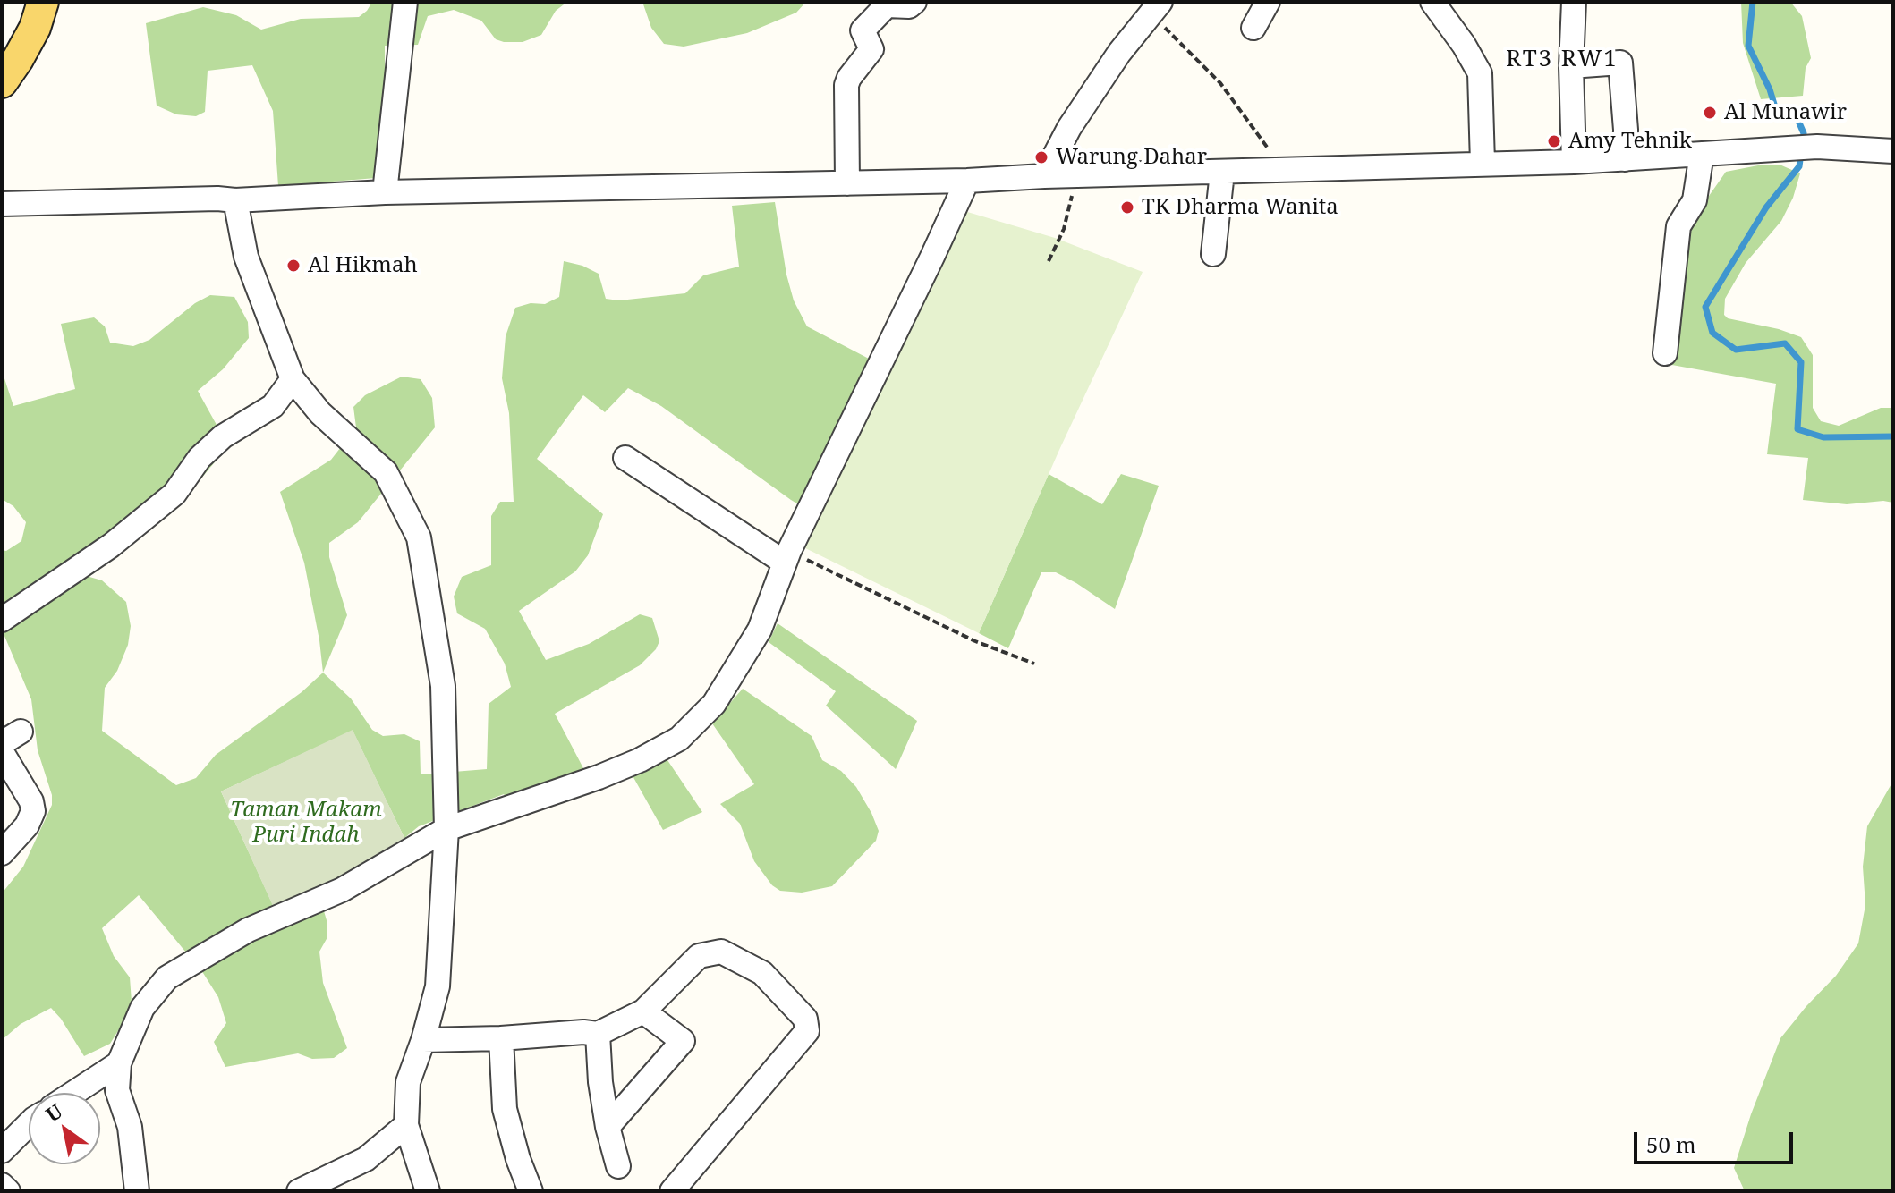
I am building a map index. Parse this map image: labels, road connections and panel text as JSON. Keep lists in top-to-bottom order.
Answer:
{
  "districts": ["RT3 RW1"],
  "parks": ["Taman Makam Puri Indah"],
  "places": [
    "Al Munawir",
    "Amy Tehnik",
    "Warung Dahar",
    "TK Dharma Wanita",
    "Al Hikmah"
  ],
  "scale_bar": "50 m",
  "north": "top left"
}
